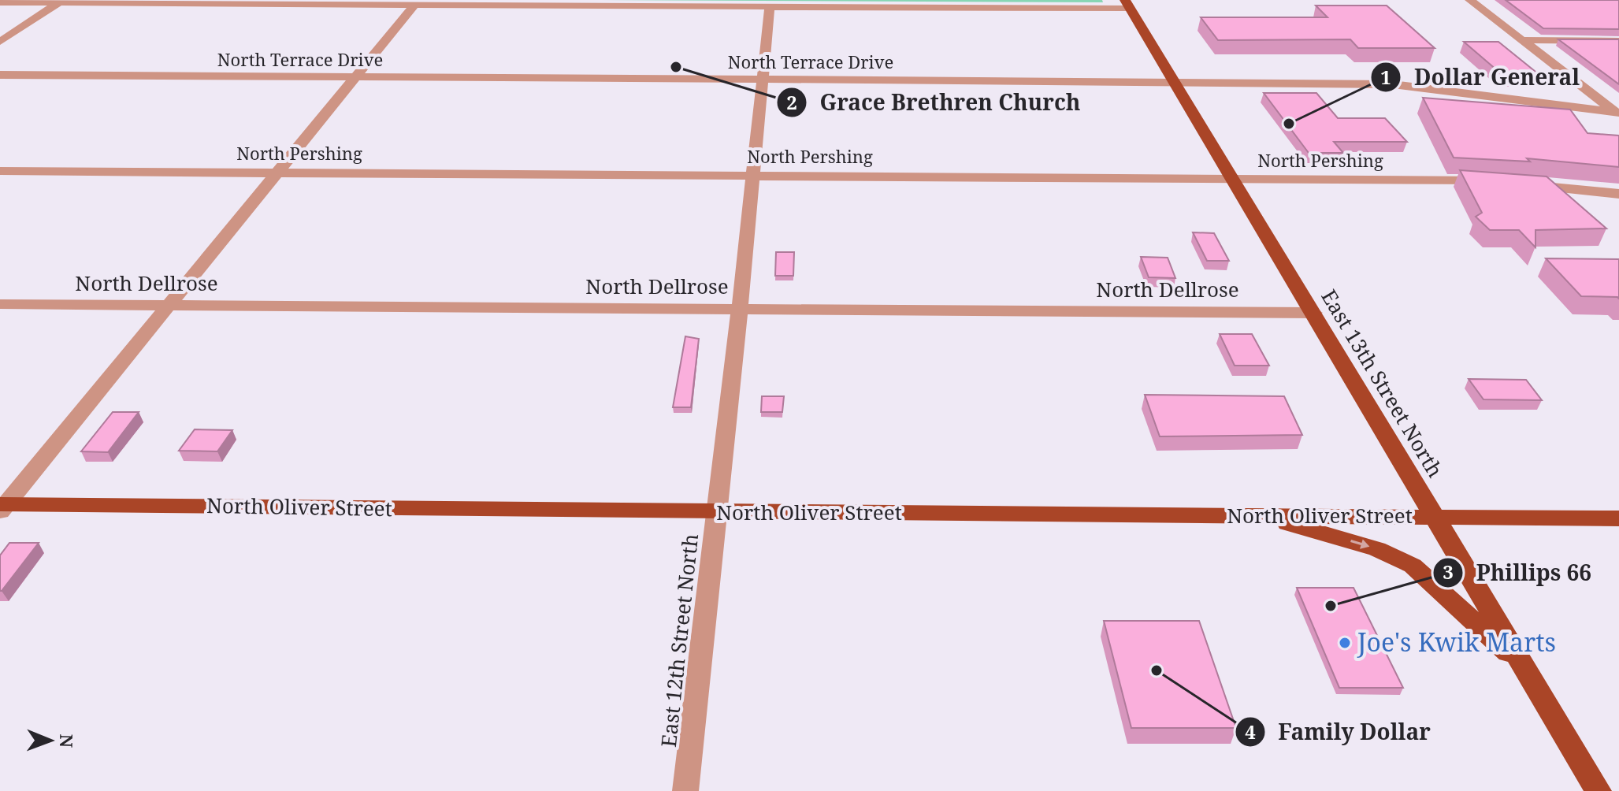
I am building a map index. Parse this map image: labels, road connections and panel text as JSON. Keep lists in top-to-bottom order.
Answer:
{
  "streets": {
    "main road": ["East 13th Street North", "North Oliver Street"],
    "street": [
      "North Terrace Drive",
      "North Pershing",
      "North Dellrose",
      "East 12th Street North"
    ]
  },
  "crossings": [
    ["North Terrace Drive", "East 13th Street North"],
    ["North Terrace Drive", "East 12th Street North"],
    ["North Pershing", "East 13th Street North"],
    ["North Pershing", "East 12th Street North"],
    ["North Dellrose", "East 13th Street North"],
    ["North Dellrose", "East 12th Street North"],
    ["East 13th Street North", "North Oliver Street"],
    ["North Oliver Street", "East 12th Street North"]
  ],
  "places": [
    "Grace Brethren Church",
    "Dollar General",
    "Phillips 66",
    "Joe's Kwik Marts",
    "Family Dollar"
  ],
  "north": "right"
}
